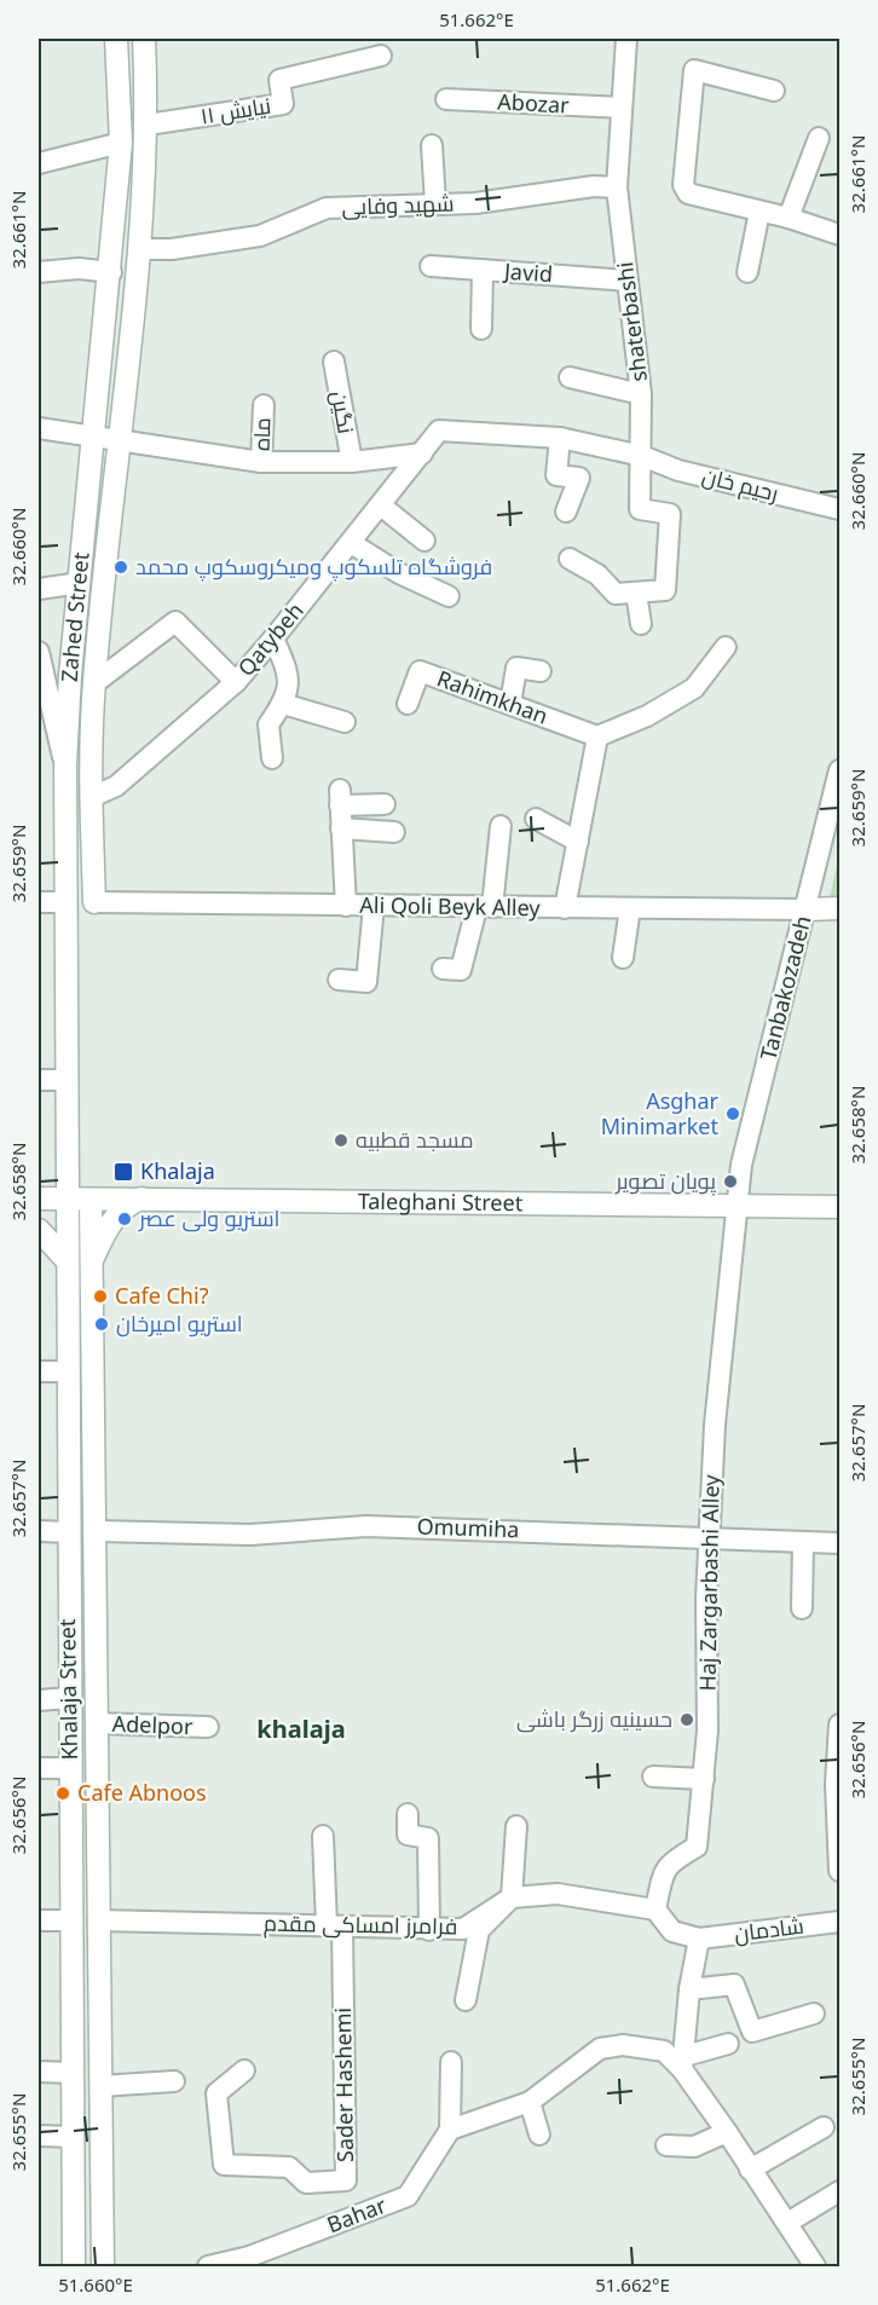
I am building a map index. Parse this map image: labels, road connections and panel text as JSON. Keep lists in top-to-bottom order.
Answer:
{
  "streets": {
    "main road": ["Zahed Street", "Taleghani Street", "Khalaja Street"],
    "street": [
      "Abozar",
      "نیایش ۱۱",
      "شهید وفایی",
      "Javid",
      "shaterbashi",
      "نگین",
      "ماه",
      "رحیم خان",
      "Qatybeh",
      "Rahimkhan",
      "Ali Qoli Beyk Alley",
      "Tanbakozadeh",
      "Omumiha",
      "Haj Zargarbashi Alley",
      "Adelpor",
      "فرامرز امساکی مقدم",
      "شادمان",
      "Sader Hashemi",
      "Bahar"
    ]
  },
  "crossings": [
    ["نیایش ۱۱", "Zahed Street"],
    ["شهید وفایی", "shaterbashi"],
    ["شهید وفایی", "Zahed Street"],
    ["Javid", "shaterbashi"],
    ["shaterbashi", "رحیم خان"],
    ["shaterbashi", "Qatybeh"],
    ["رحیم خان", "Qatybeh"],
    ["Zahed Street", "Qatybeh"],
    ["Zahed Street", "Ali Qoli Beyk Alley"],
    ["Zahed Street", "Taleghani Street"],
    ["Zahed Street", "Khalaja Street"],
    ["Ali Qoli Beyk Alley", "Tanbakozadeh"],
    ["Tanbakozadeh", "Taleghani Street"],
    ["Tanbakozadeh", "Haj Zargarbashi Alley"],
    ["Taleghani Street", "Haj Zargarbashi Alley"],
    ["Taleghani Street", "Khalaja Street"],
    ["Omumiha", "Haj Zargarbashi Alley"],
    ["Omumiha", "Khalaja Street"],
    ["Haj Zargarbashi Alley", "فرامرز امساکی مقدم"],
    ["Khalaja Street", "Adelpor"],
    ["Khalaja Street", "فرامرز امساکی مقدم"],
    ["فرامرز امساکی مقدم", "Sader Hashemi"]
  ],
  "districts": ["khalaja"],
  "places": {
    "other": [
      "فروشگاه تلسکوپ ومیکروسکوپ محمد",
      "Asghar Minimarket",
      "مسجد قطبیه",
      "پویان تصویر",
      "استریو ولی عصر",
      "Cafe Chi?",
      "استریو امیرخان",
      "حسینیه زرگر باشی",
      "Cafe Abnoos"
    ],
    "transit": ["Khalaja"]
  },
  "coordinates": [
    "51.662°E",
    "32.661°N",
    "32.660°N",
    "32.659°N",
    "32.658°N",
    "32.657°N",
    "32.656°N",
    "32.655°N",
    "51.660°E"
  ]
}
